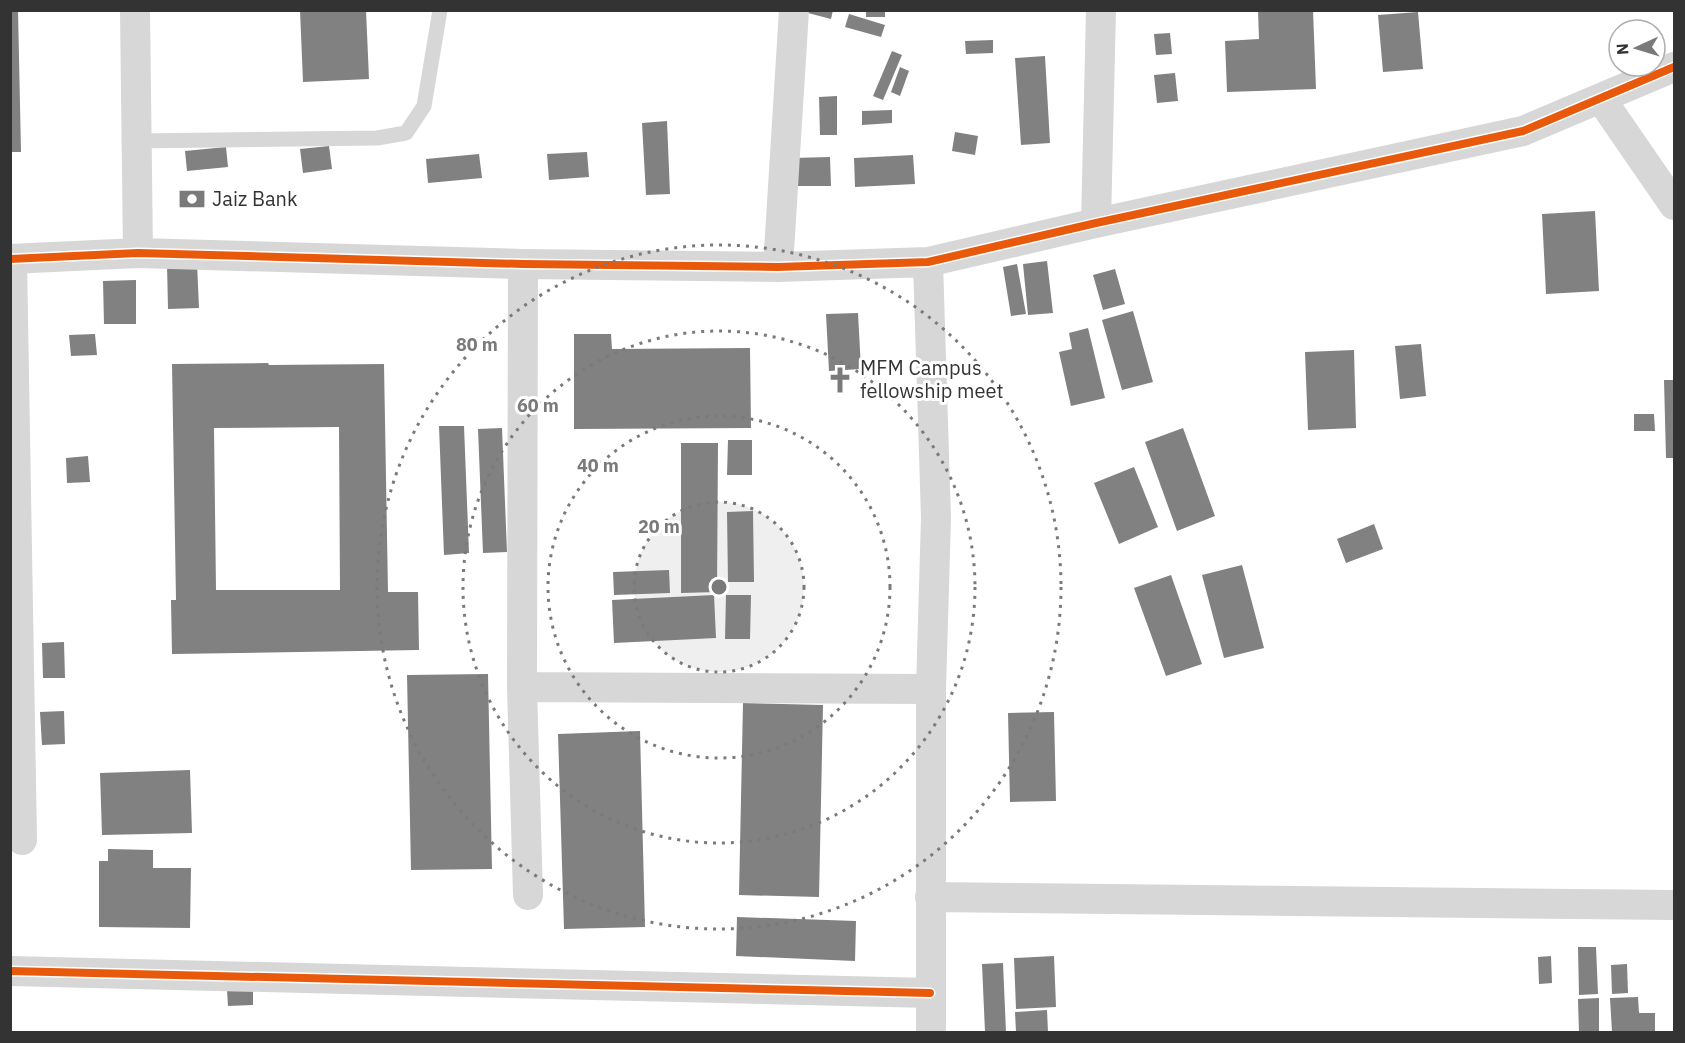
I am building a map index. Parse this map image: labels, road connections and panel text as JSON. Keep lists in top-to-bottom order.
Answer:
{
  "places": {
    "bank": ["Jaiz Bank"],
    "church": ["MFM Campus fellowship meet"]
  },
  "north": "left",
  "rings": [
    "80 m",
    "60 m",
    "40 m",
    "20 m"
  ]
}
